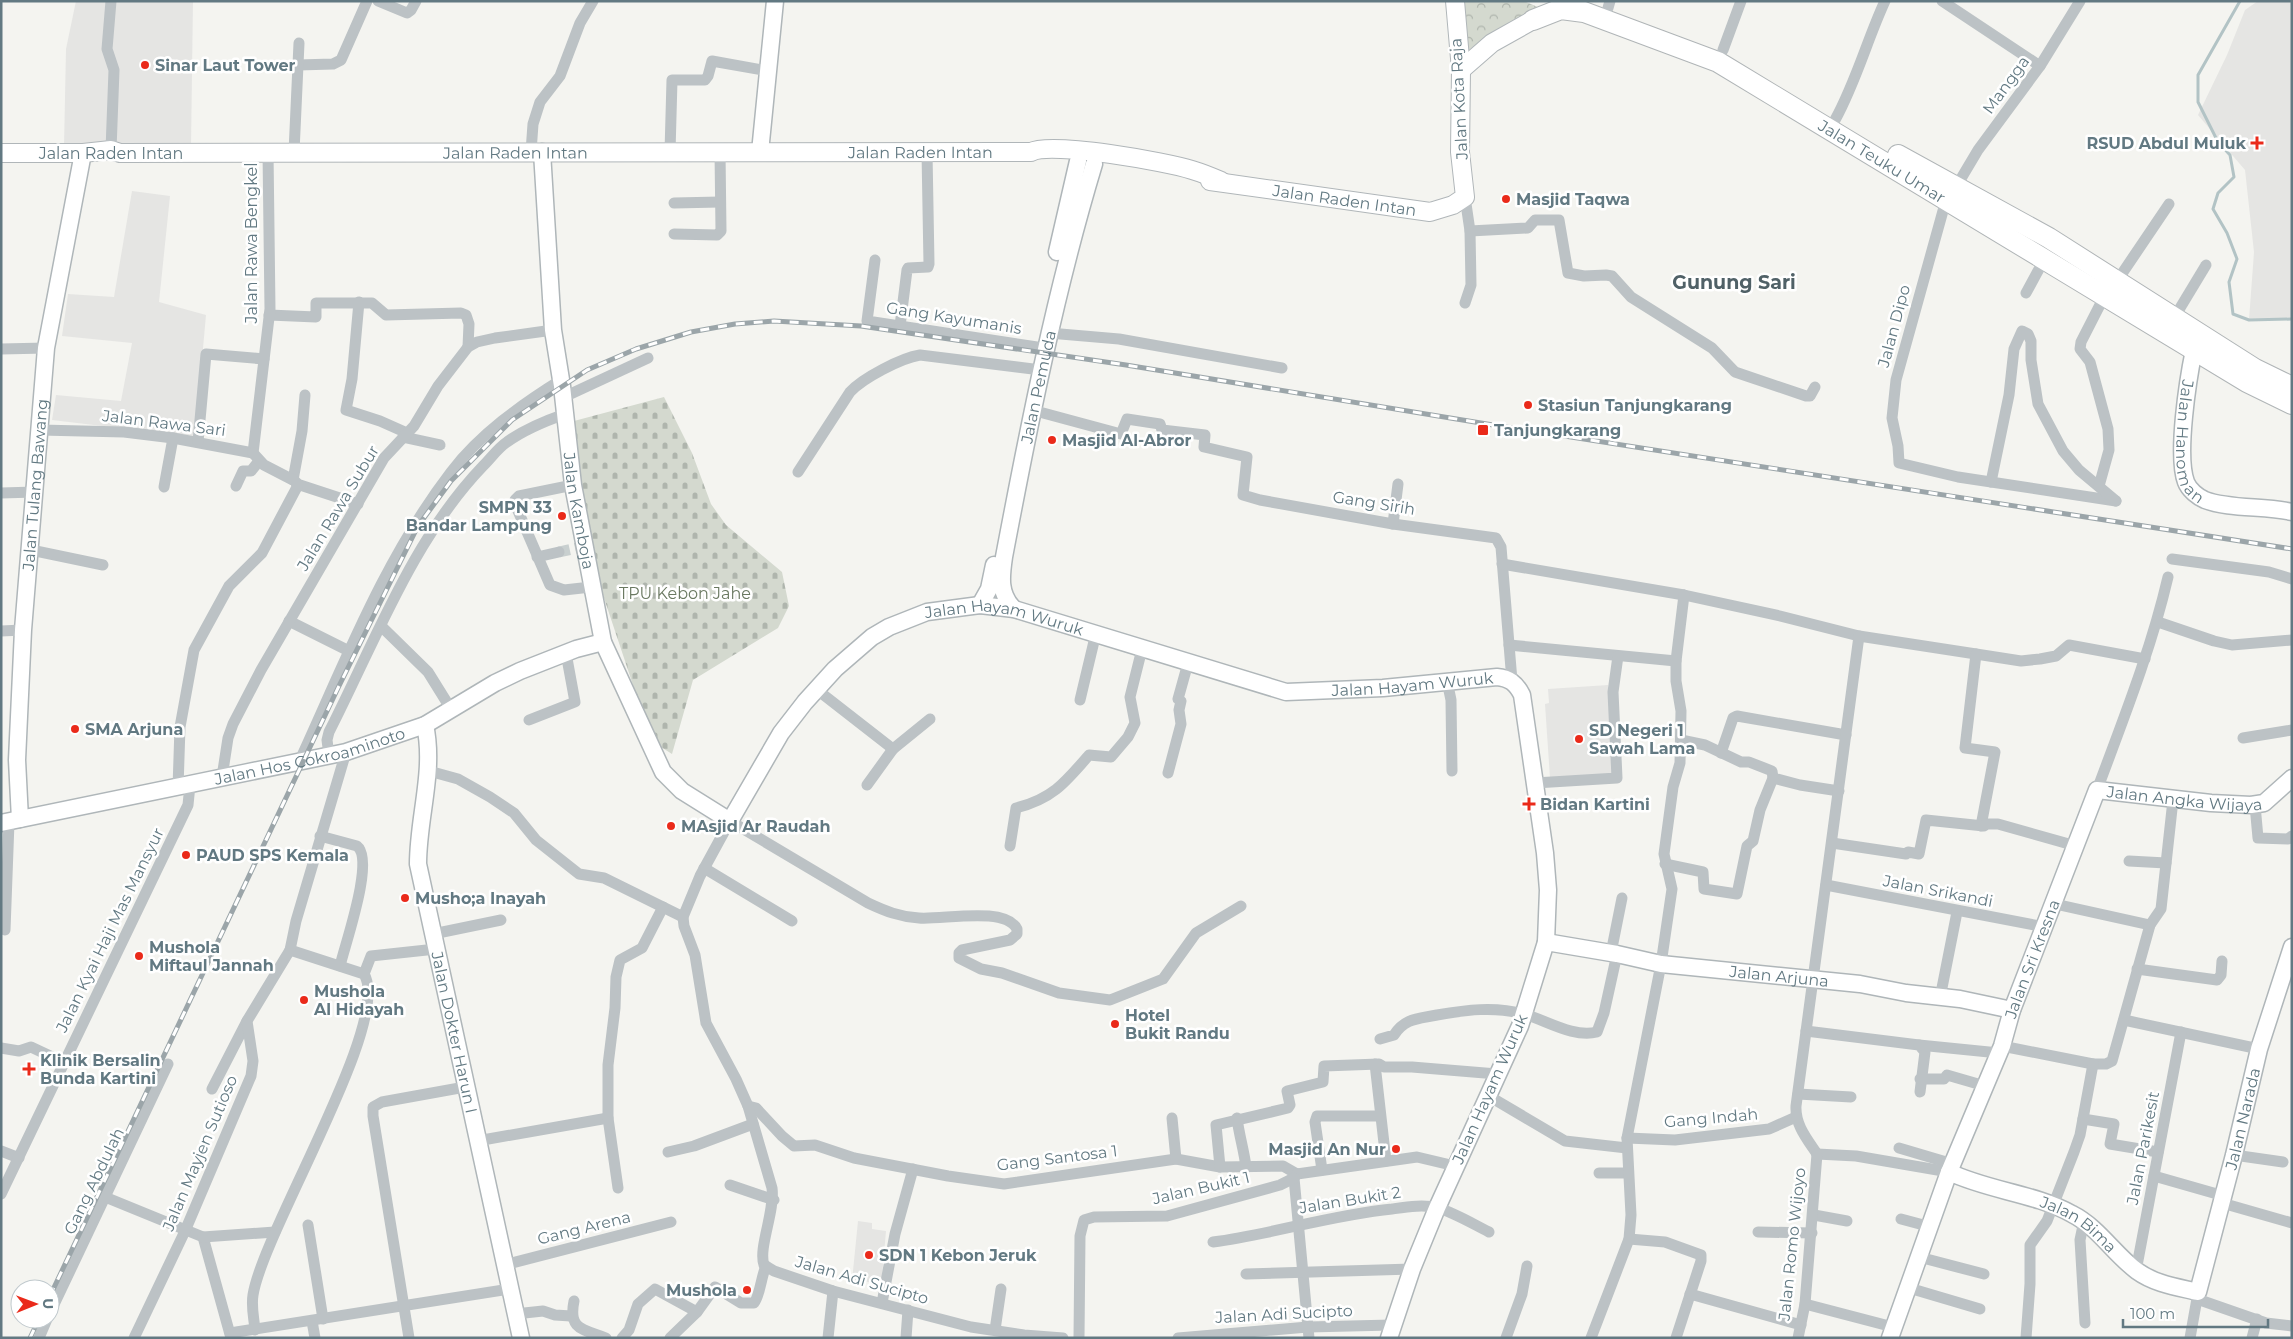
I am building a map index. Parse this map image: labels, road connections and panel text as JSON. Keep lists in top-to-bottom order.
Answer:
{
  "streets": {
    "highway": ["Jalan Teuku Umar"],
    "main road": ["Jalan Kota Raja", "Jalan Raden Intan"],
    "street": [
      "Mangga",
      "Jalan Rawa Bengkel",
      "Gang Kayumanis",
      "Jalan Dipo",
      "Jalan Pemuda",
      "Jalan Rawa Sari",
      "Jalan Hanoman",
      "Jalan Tulang Bawang",
      "Gang Sirih",
      "Jalan Rawa Subur",
      "Jalan Kamboja",
      "Jalan Hayam Wuruk",
      "Jalan Hos Cokroaminoto",
      "Jalan Angka Wijaya",
      "Jalan Srikandi",
      "Jalan Kyai Haji Mas Mansyur",
      "Jalan Sri Kresna",
      "Jalan Arjuna",
      "Jalan Dokter Harun I",
      "Gang Indah",
      "Jalan Narada",
      "Jalan Parikesit",
      "Jalan Mayjen Sutioso",
      "Gang Santosa 1",
      "Gang Abdulah",
      "Jalan Bukit 1",
      "Jalan Bukit 2",
      "Jalan Bima",
      "Gang Arena",
      "Jalan Romo Wijoyo",
      "Jalan Adi Sucipto"
    ]
  },
  "crossings": [
    ["Mangga", "Jalan Teuku Umar"],
    ["Mangga", "Jalan Dipo"],
    ["Jalan Kota Raja", "Jalan Raden Intan"],
    ["Jalan Kota Raja", "Jalan Teuku Umar"],
    ["Jalan Raden Intan", "Jalan Rawa Bengkel"],
    ["Jalan Raden Intan", "Jalan Pemuda"],
    ["Jalan Raden Intan", "Jalan Tulang Bawang"],
    ["Jalan Raden Intan", "Jalan Kamboja"],
    ["Jalan Teuku Umar", "Jalan Dipo"],
    ["Jalan Teuku Umar", "Jalan Hanoman"],
    ["Jalan Rawa Bengkel", "Jalan Rawa Sari"],
    ["Gang Kayumanis", "Jalan Pemuda"],
    ["Jalan Pemuda", "Gang Sirih"],
    ["Jalan Pemuda", "Jalan Hayam Wuruk"],
    ["Jalan Rawa Sari", "Jalan Tulang Bawang"],
    ["Jalan Rawa Sari", "Jalan Rawa Subur"],
    ["Jalan Tulang Bawang", "Jalan Hos Cokroaminoto"],
    ["Jalan Rawa Subur", "Jalan Hos Cokroaminoto"],
    ["Jalan Kamboja", "Jalan Hayam Wuruk"],
    ["Jalan Kamboja", "Jalan Hos Cokroaminoto"],
    ["Jalan Hayam Wuruk", "Jalan Arjuna"],
    ["Jalan Hayam Wuruk", "Gang Indah"],
    ["Jalan Hayam Wuruk", "Jalan Bukit 1"],
    ["Jalan Hayam Wuruk", "Jalan Bukit 2"],
    ["Jalan Hayam Wuruk", "Jalan Adi Sucipto"],
    ["Jalan Hos Cokroaminoto", "Jalan Kyai Haji Mas Mansyur"],
    ["Jalan Hos Cokroaminoto", "Jalan Dokter Harun I"],
    ["Jalan Angka Wijaya", "Jalan Sri Kresna"],
    ["Jalan Srikandi", "Jalan Sri Kresna"],
    ["Jalan Sri Kresna", "Jalan Arjuna"],
    ["Jalan Sri Kresna", "Jalan Bima"],
    ["Jalan Dokter Harun I", "Gang Arena"],
    ["Jalan Narada", "Jalan Bima"],
    ["Jalan Parikesit", "Jalan Bima"],
    ["Gang Santosa 1", "Jalan Bukit 1"]
  ],
  "districts": ["Gunung Sari"],
  "parks": ["TPU Kebon Jahe"],
  "places": {
    "other": [
      "Sinar Laut Tower",
      "Masjid Taqwa",
      "Stasiun Tanjungkarang",
      "Masjid Al-Abror",
      "SMPN 33 Bandar Lampung",
      "SMA Arjuna",
      "SD Negeri 1 Sawah Lama",
      "MAsjid Ar Raudah",
      "PAUD SPS Kemala",
      "Musho;a Inayah",
      "Mushola Miftaul Jannah",
      "Mushola Al Hidayah",
      "Hotel Bukit Randu",
      "Masjid An Nur",
      "SDN 1 Kebon Jeruk",
      "Mushola"
    ],
    "health": ["RSUD Abdul Muluk", "Bidan Kartini", "Klinik Bersalin Bunda Kartini"],
    "transit": ["Tanjungkarang"]
  },
  "scale_bar": "100 m",
  "north": "right"
}
